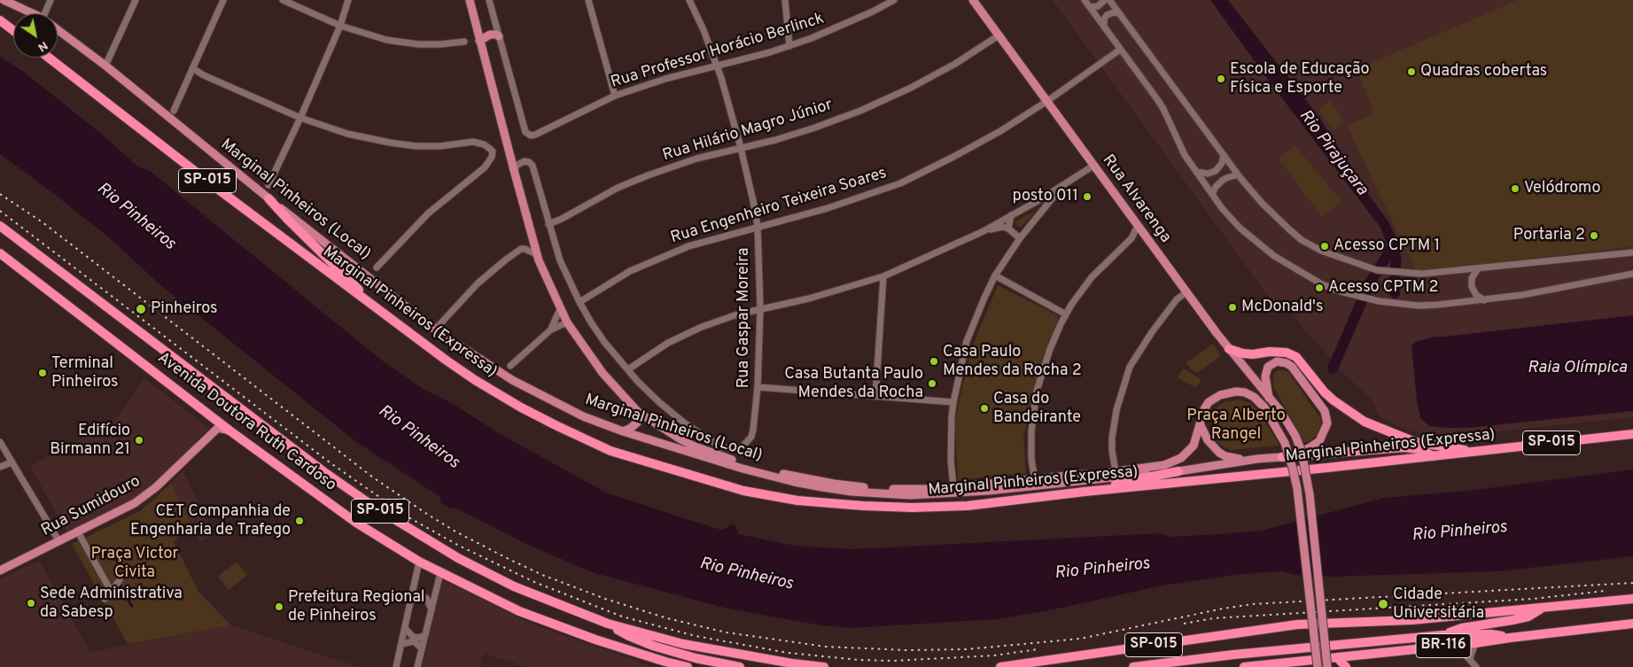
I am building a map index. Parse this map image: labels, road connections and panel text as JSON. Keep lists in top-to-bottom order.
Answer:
{
  "streets": {
    "highway": [
      "SP-015",
      "Marginal Pinheiros (Expressa)",
      "Avenida Doutora Ruth Cardoso",
      "BR-116"
    ],
    "main road": ["Rua Alvarenga", "Marginal Pinheiros (Local)", "Rua Sumidouro"],
    "street": [
      "Rua Professor Horácio Berlinck",
      "Rua Hilário Magro Júnior",
      "Rua Engenheiro Teixeira Soares",
      "Rua Gaspar Moreira"
    ]
  },
  "crossings": [
    ["Rua Professor Horácio Berlinck", "Rua Gaspar Moreira"],
    ["Rua Hilário Magro Júnior", "Rua Alvarenga"],
    ["Rua Hilário Magro Júnior", "Rua Gaspar Moreira"],
    ["Rua Alvarenga", "Marginal Pinheiros (Local)"],
    ["Rua Alvarenga", "Rua Engenheiro Teixeira Soares"],
    ["Rua Engenheiro Teixeira Soares", "Rua Gaspar Moreira"],
    ["Avenida Doutora Ruth Cardoso", "Rua Sumidouro"]
  ],
  "water": ["Rio Pirajuçara", "Rio Pinheiros", "Raia Olímpica"],
  "parks": ["Praça Alberto Rangel", "Praça Victor Civita"],
  "places": [
    "Quadras cobertas",
    "Escola de Educação Física e Esporte",
    "Velódromo",
    "posto 011",
    "Portaria 2",
    "Acesso CPTM 1",
    "Acesso CPTM 2",
    "McDonald's",
    "Pinheiros",
    "Casa Paulo Mendes da Rocha 2",
    "Terminal Pinheiros",
    "Casa Butanta Paulo Mendes da Rocha",
    "Casa do Bandeirante",
    "Edifício Birmann 21",
    "CET Companhia de Engenharia de Trafego",
    "Sede Administrativa da Sabesp",
    "Cidade Universitária",
    "Prefeitura Regional de Pinheiros"
  ],
  "north": "bottom right"
}
